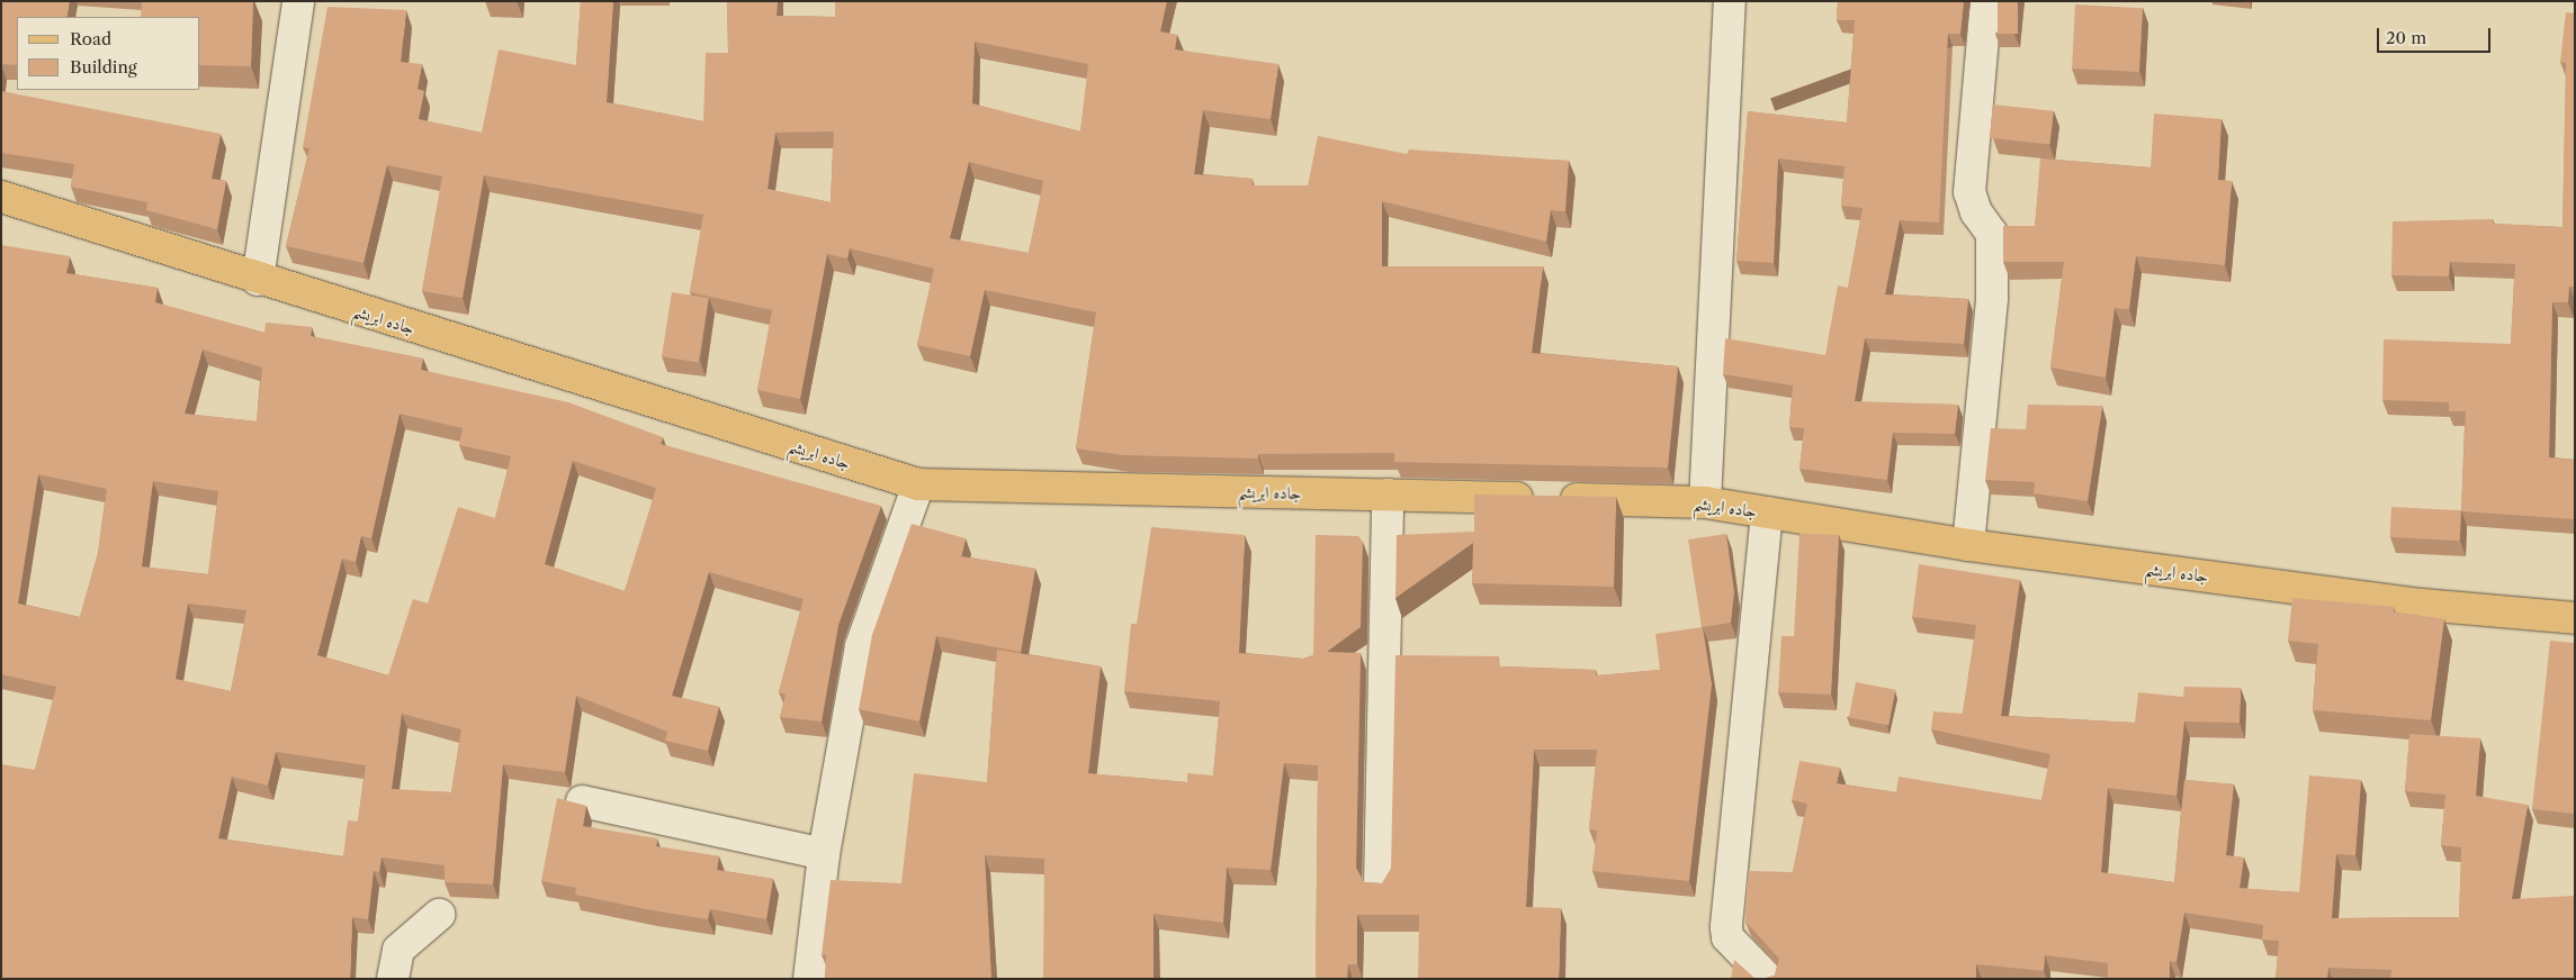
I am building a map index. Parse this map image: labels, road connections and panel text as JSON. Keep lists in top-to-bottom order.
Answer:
{
  "streets": {
    "main road": ["جاده ابریشم"]
  },
  "legend": ["Road", "Building"],
  "scale_bar": "20 m"
}
